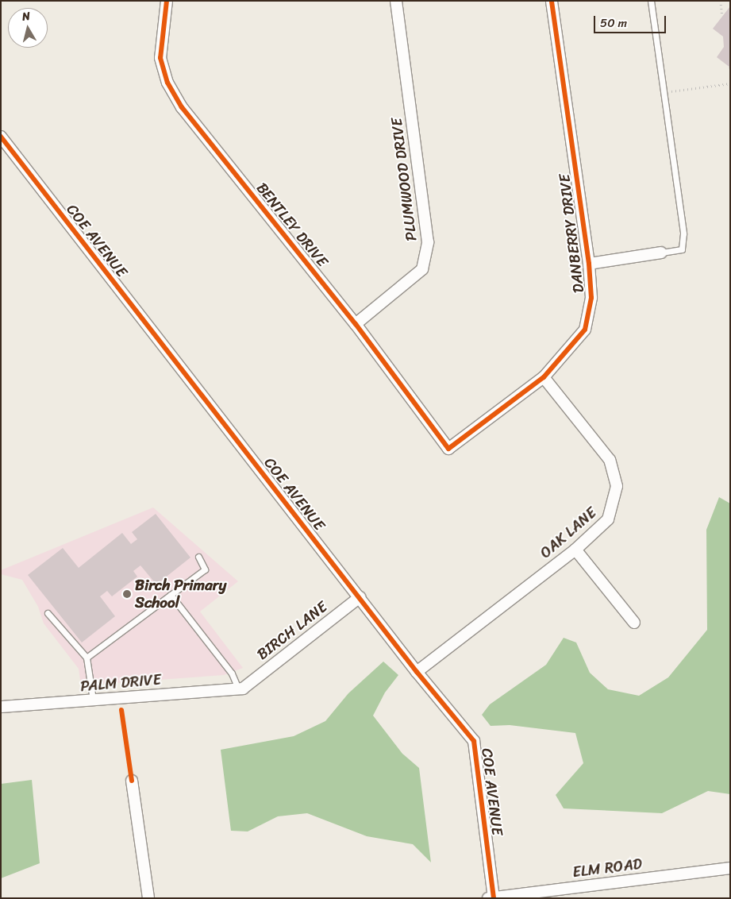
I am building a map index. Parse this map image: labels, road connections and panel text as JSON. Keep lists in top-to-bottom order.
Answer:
{
  "streets": {
    "street": [
      "PLUMWOOD DRIVE",
      "BENTLEY DRIVE",
      "DANBERRY DRIVE",
      "COE AVENUE",
      "OAK LANE",
      "BIRCH LANE",
      "PALM DRIVE",
      "ELM ROAD"
    ]
  },
  "crossings": [
    ["PLUMWOOD DRIVE", "BENTLEY DRIVE"],
    ["BENTLEY DRIVE", "DANBERRY DRIVE"],
    ["DANBERRY DRIVE", "OAK LANE"],
    ["COE AVENUE", "OAK LANE"],
    ["COE AVENUE", "BIRCH LANE"],
    ["COE AVENUE", "ELM ROAD"],
    ["BIRCH LANE", "PALM DRIVE"]
  ],
  "places": ["Birch Primary School"],
  "scale_bar": "50 m",
  "north": "top"
}
